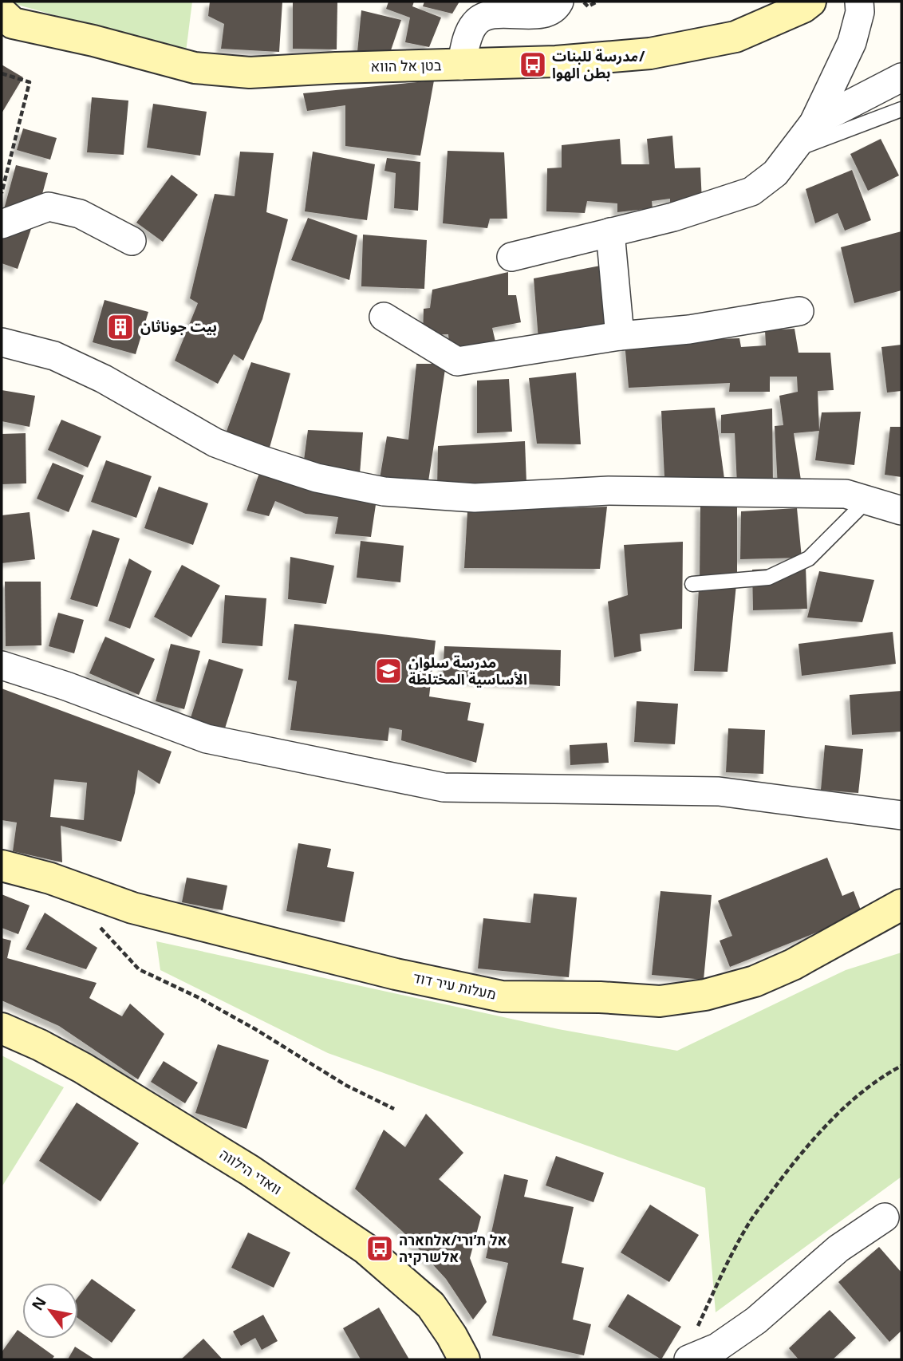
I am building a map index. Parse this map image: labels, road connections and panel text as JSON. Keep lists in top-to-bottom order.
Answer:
{
  "streets": {
    "street": ["בטן אל הווא", "מעלות עיר דוד", "וואדי הילווה"]
  },
  "places": {
    "bus stop": ["مدرسة للبنات/ بطن الهوا", "אל ת׳ורי/אלחארה אלשרקיה"],
    "building": ["بيت جوناثان"],
    "school or university": ["مدرسة سلوان الأساسية المختلطة"]
  },
  "north": "top left"
}
